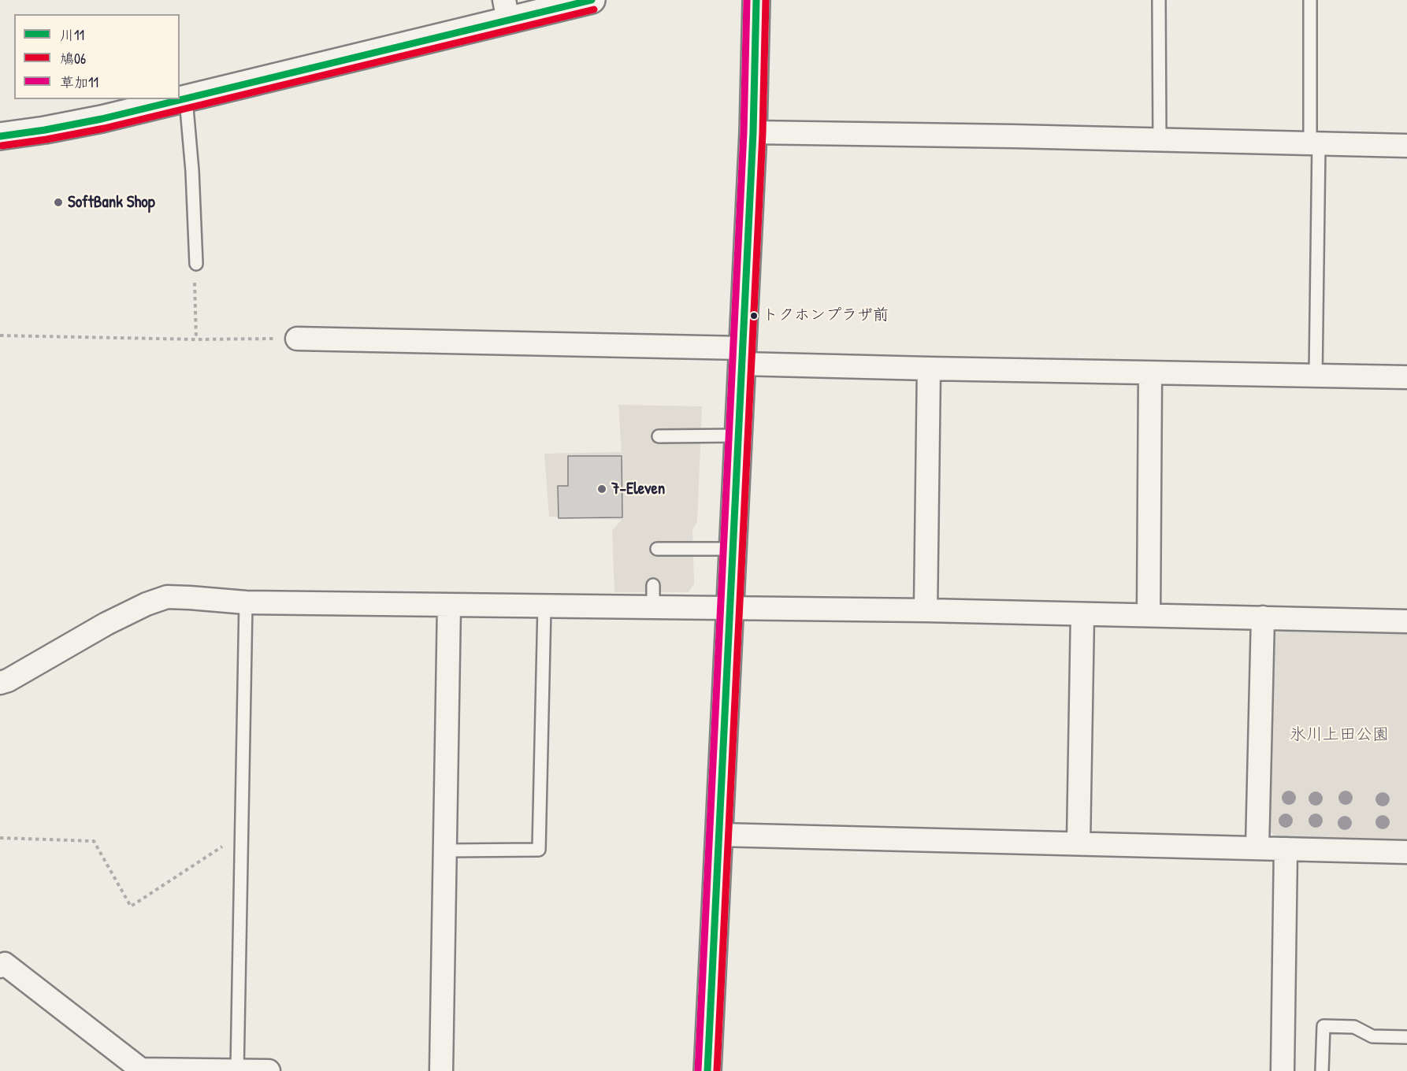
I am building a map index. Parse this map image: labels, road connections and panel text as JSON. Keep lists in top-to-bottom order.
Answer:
{
  "parks": ["氷川上田公園"],
  "places": ["SoftBank Shop", "トクホンプラザ前", "7-Eleven"],
  "lines": ["transit line 川11", "transit line 鳩06", "transit line 草加11"],
  "legend": ["川11", "鳩06", "草加11"]
}
